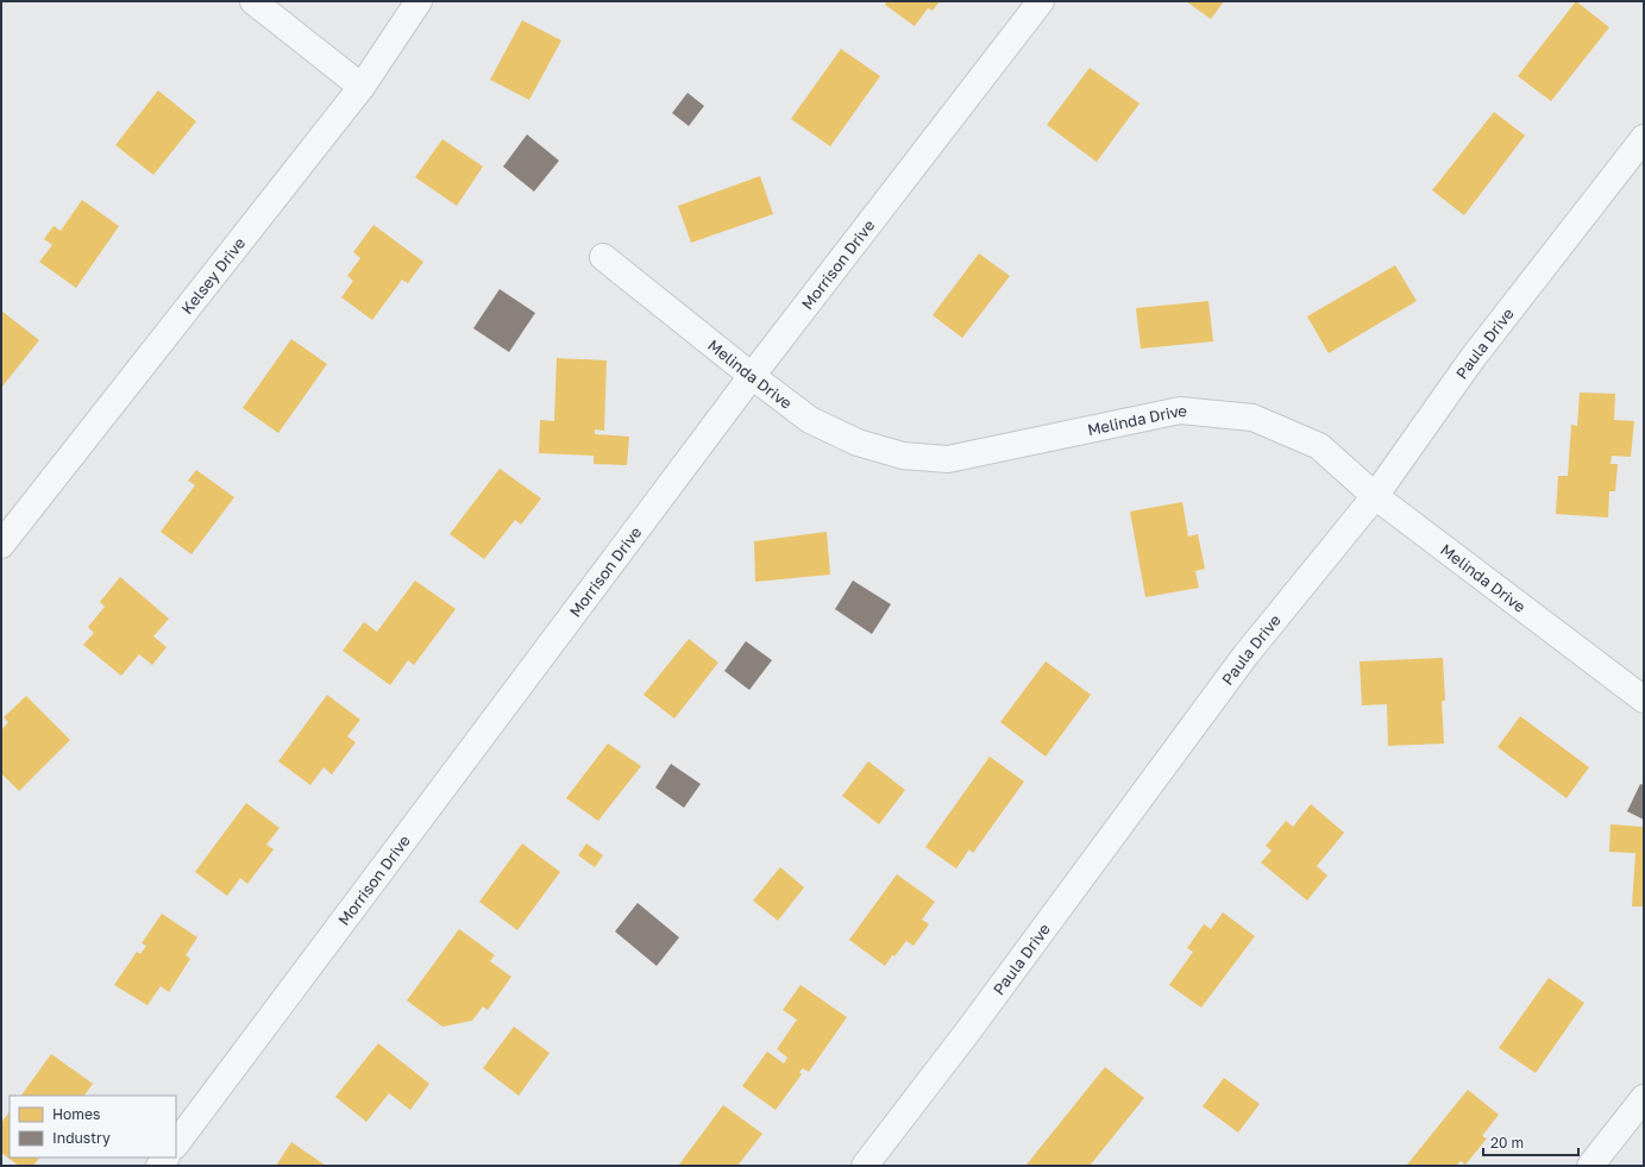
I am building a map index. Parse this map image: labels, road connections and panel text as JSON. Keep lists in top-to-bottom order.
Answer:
{
  "streets": {
    "street": [
      "Morrison Drive",
      "Kelsey Drive",
      "Paula Drive",
      "Melinda Drive"
    ]
  },
  "crossings": [
    ["Morrison Drive", "Melinda Drive"],
    ["Paula Drive", "Melinda Drive"]
  ],
  "legend": ["Homes", "Industry"],
  "scale_bar": "20 m"
}
